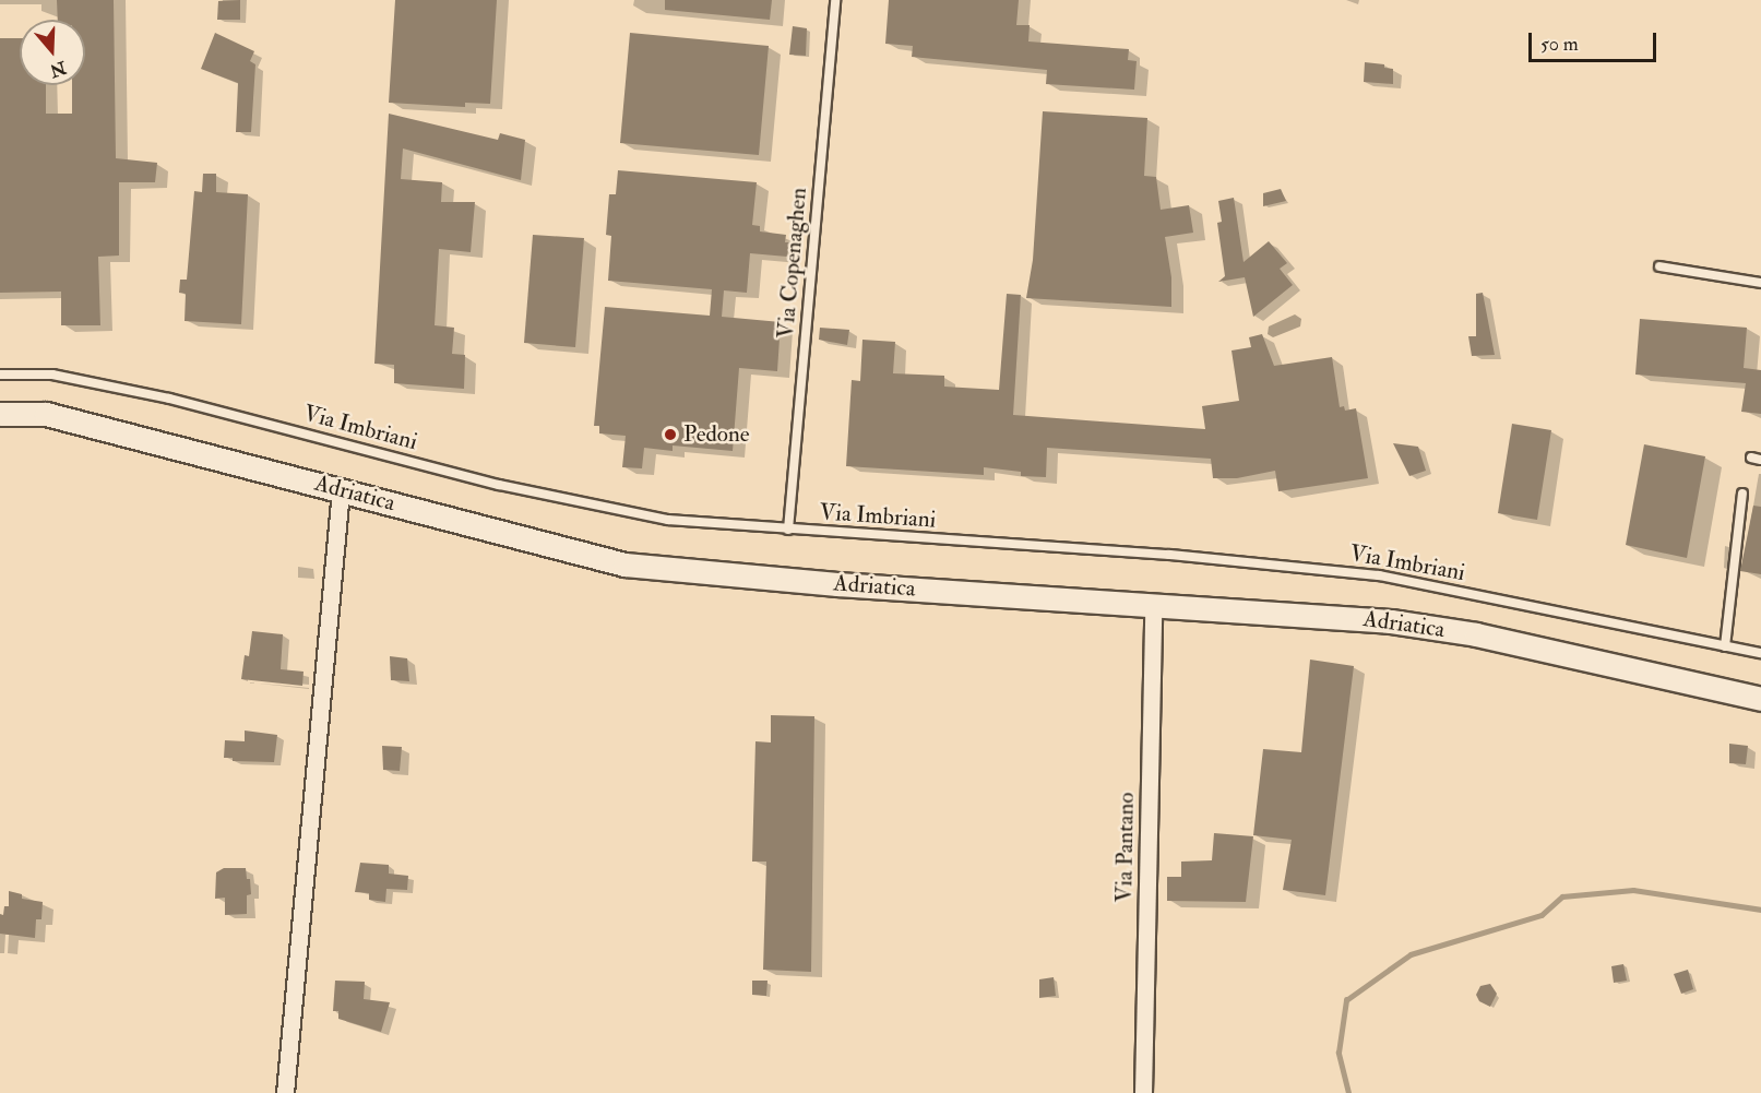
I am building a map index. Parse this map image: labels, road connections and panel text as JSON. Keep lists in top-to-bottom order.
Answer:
{
  "streets": {
    "main road": ["Adriatica"],
    "street": ["Via Pantano"],
    "lane": ["Via Copenaghen", "Via Imbriani"]
  },
  "crossings": [
    ["Via Copenaghen", "Via Imbriani"],
    ["Adriatica", "Via Pantano"]
  ],
  "places": ["Pedone"],
  "scale_bar": "50 m",
  "north": "bottom"
}
